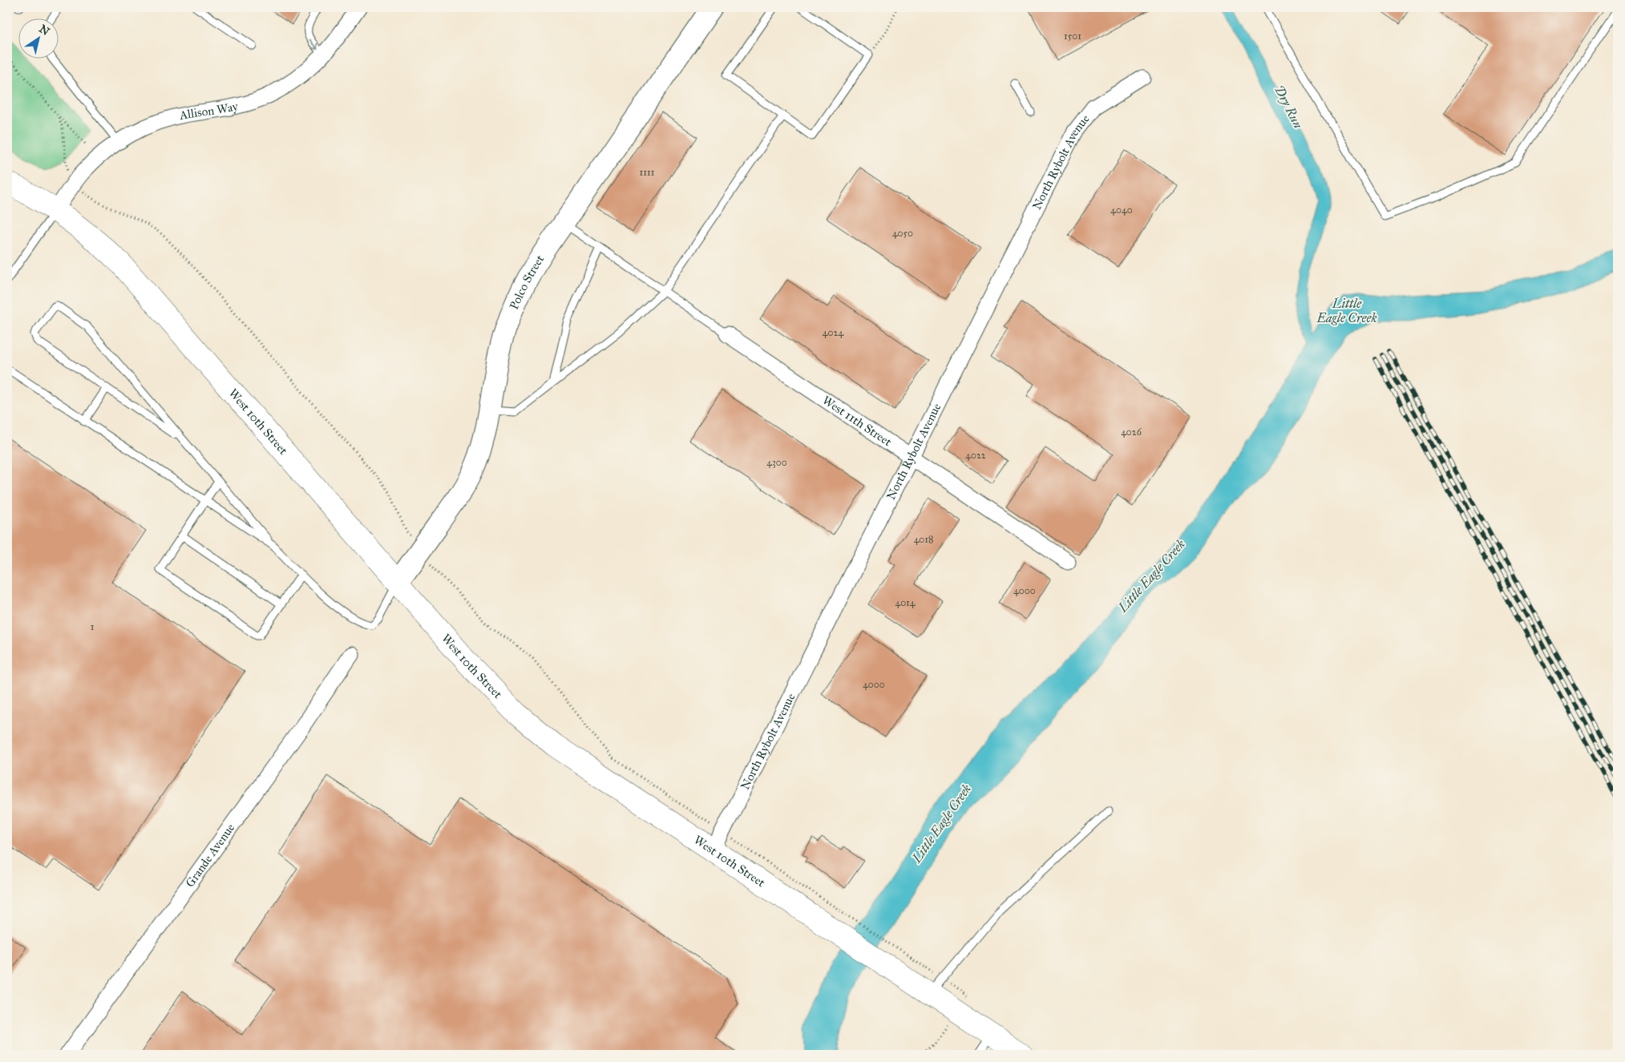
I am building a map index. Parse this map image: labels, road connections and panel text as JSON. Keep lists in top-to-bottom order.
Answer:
{
  "streets": {
    "main road": ["West 10th Street"],
    "street": [
      "Allison Way",
      "North Rybolt Avenue",
      "Polco Street",
      "West 11th Street",
      "Grande Avenue"
    ]
  },
  "crossings": [
    ["Allison Way", "West 10th Street"],
    ["North Rybolt Avenue", "West 11th Street"],
    ["North Rybolt Avenue", "West 10th Street"],
    ["Polco Street", "West 10th Street"]
  ],
  "water": ["Dry Run", "Little Eagle Creek"],
  "house_numbers": [
    "1501",
    "1111",
    "4040",
    "4050",
    "4024",
    "4026",
    "4022",
    "4300",
    "4018",
    "4000",
    "4014",
    "1",
    "4000"
  ],
  "north": "top right"
}
